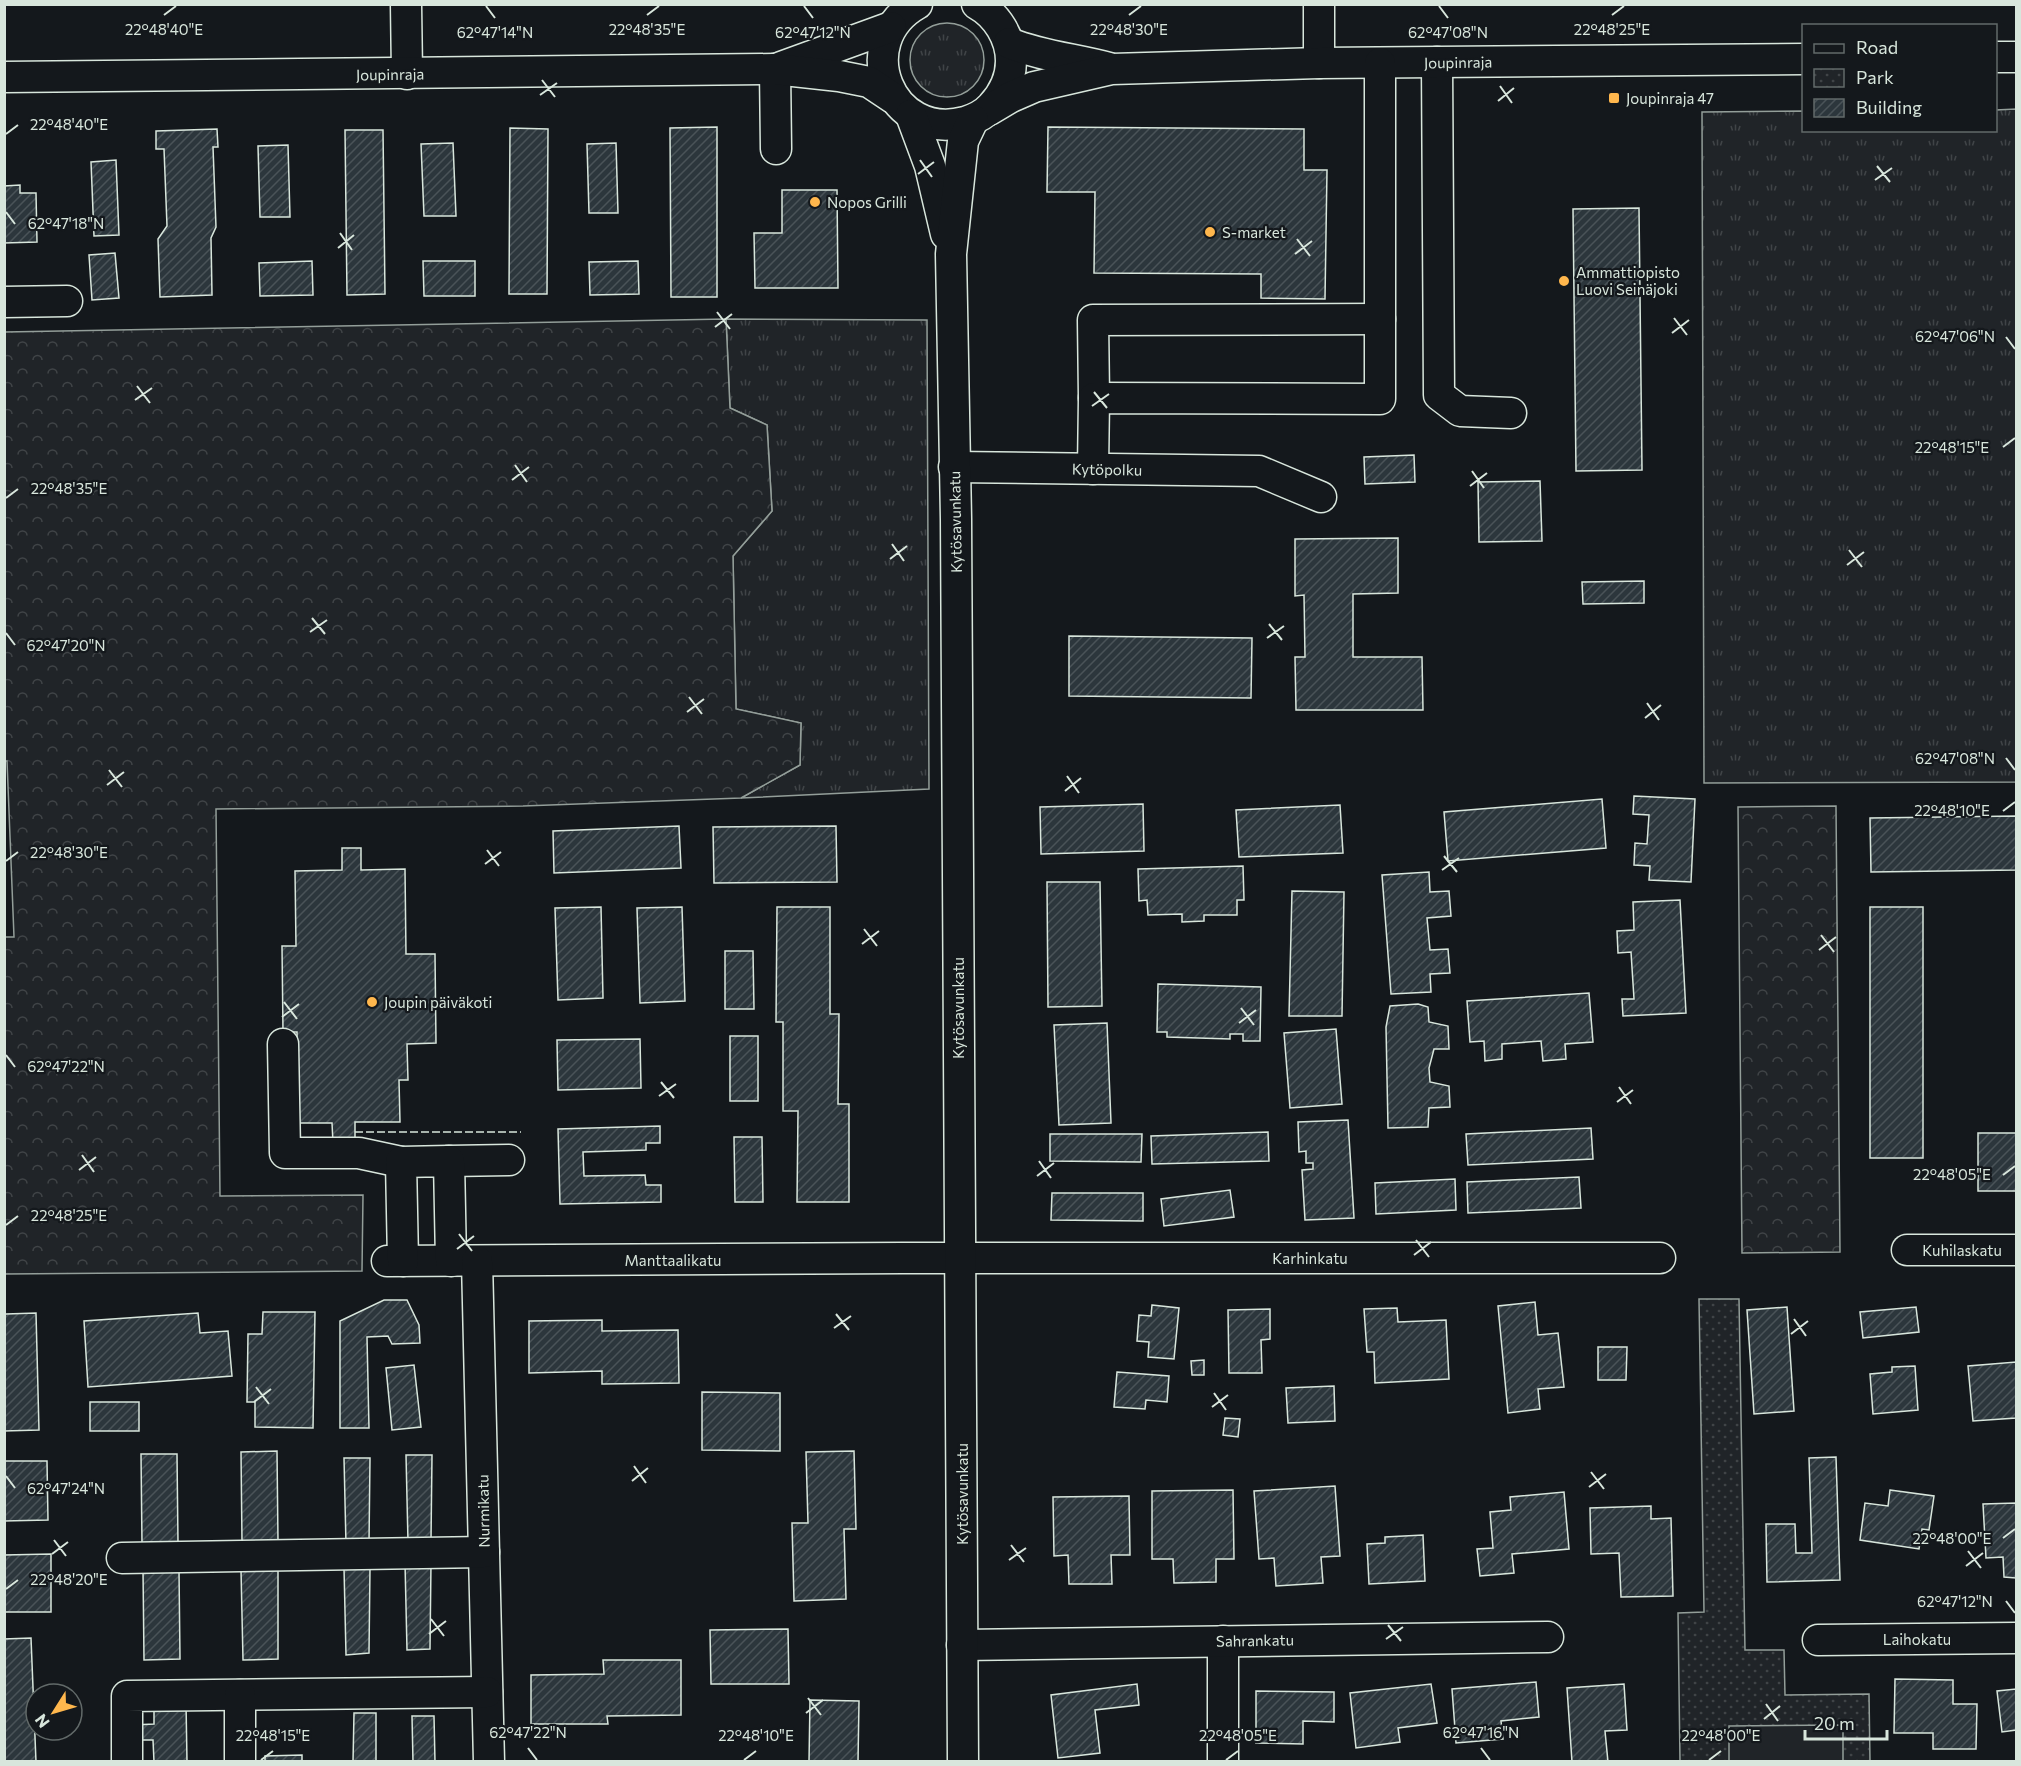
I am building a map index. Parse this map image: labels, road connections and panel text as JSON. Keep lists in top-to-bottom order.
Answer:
{
  "streets": {
    "street": [
      "Joupinraja",
      "Kytöpolku",
      "Kytösavunkatu",
      "Kuhilaskatu",
      "Karhinkatu",
      "Manttaalikatu",
      "Nurmikatu",
      "Laihokatu",
      "Sahrankatu"
    ]
  },
  "crossings": [
    ["Joupinraja", "Kytösavunkatu"],
    ["Kytöpolku", "Kytösavunkatu"],
    ["Kytösavunkatu", "Karhinkatu"],
    ["Kytösavunkatu", "Manttaalikatu"],
    ["Kytösavunkatu", "Sahrankatu"],
    ["Karhinkatu", "Manttaalikatu"],
    ["Manttaalikatu", "Nurmikatu"]
  ],
  "places": {
    "transit": ["Joupinraja 47"],
    "other": [
      "Nopos Grilli",
      "S-market",
      "Ammattiopisto Luovi Seinäjoki",
      "Joupin päiväkoti"
    ]
  },
  "legend": ["Road", "Park", "Building"],
  "scale_bar": "20 m",
  "north": "bottom left",
  "coordinates": [
    "22°48'40\"E",
    "22°48'35\"E",
    "22°48'30\"E",
    "22°48'25\"E",
    "62°47'14\"N",
    "62°47'12\"N",
    "62°47'08\"N",
    "62°47'18\"N",
    "62°47'06\"N",
    "22°48'15\"E",
    "62°47'20\"N",
    "22°48'10\"E",
    "62°47'22\"N",
    "22°48'05\"E",
    "62°47'24\"N",
    "22°48'00\"E",
    "22°48'20\"E",
    "62°47'16\"N"
  ]
}
